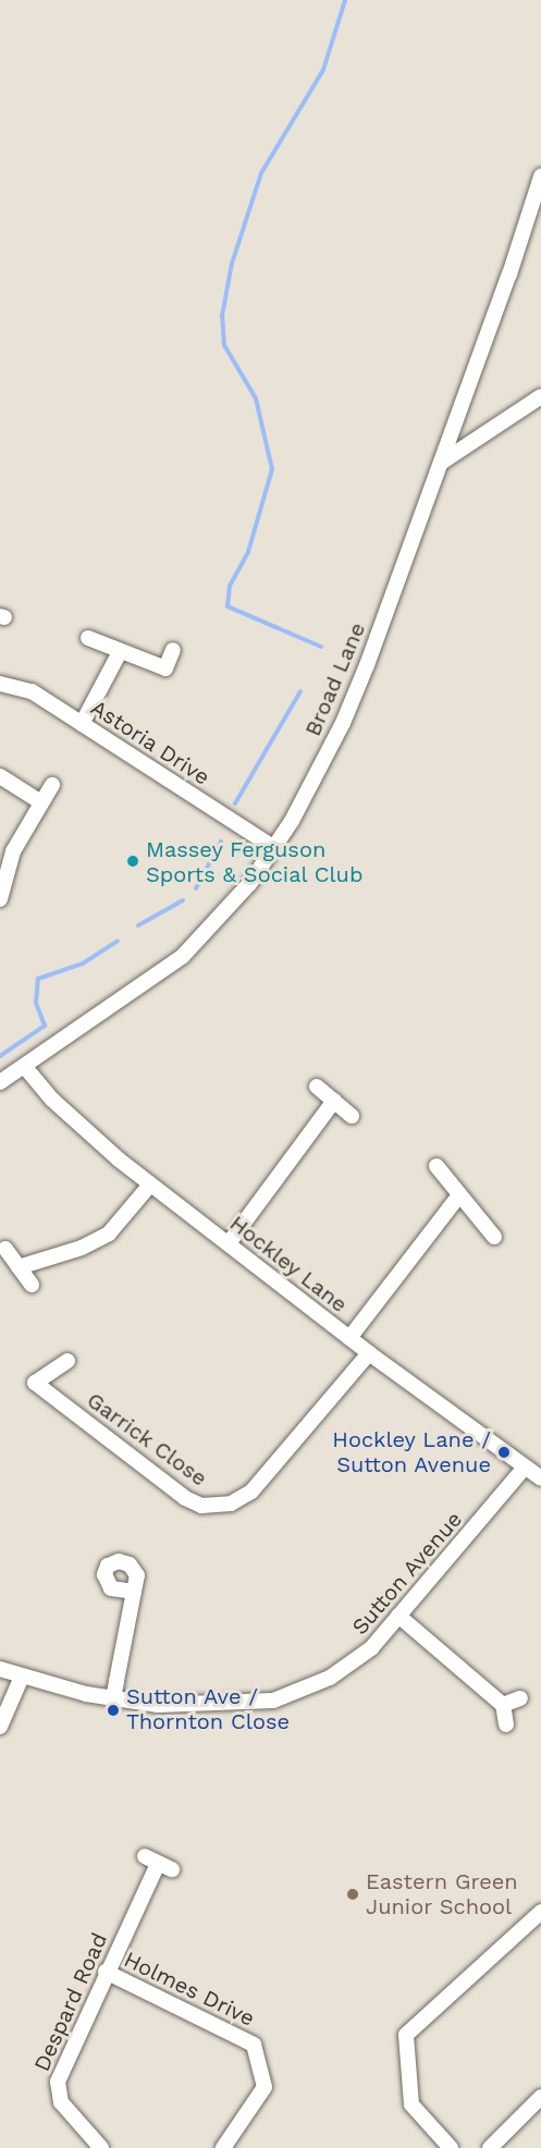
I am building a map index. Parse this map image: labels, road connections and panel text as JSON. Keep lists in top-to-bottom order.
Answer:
{
  "streets": {
    "street": [
      "Broad Lane",
      "Astoria Drive",
      "Hockley Lane",
      "Garrick Close",
      "Sutton Avenue",
      "Holmes Drive",
      "Despard Road"
    ]
  },
  "crossings": [
    ["Broad Lane", "Astoria Drive"],
    ["Broad Lane", "Hockley Lane"],
    ["Hockley Lane", "Garrick Close"],
    ["Hockley Lane", "Sutton Avenue"],
    ["Holmes Drive", "Despard Road"]
  ],
  "places": [
    "Massey Ferguson Sports & Social Club",
    "Hockley Lane / Sutton Avenue",
    "Sutton Ave / Thornton Close",
    "Eastern Green Junior School"
  ]
}
